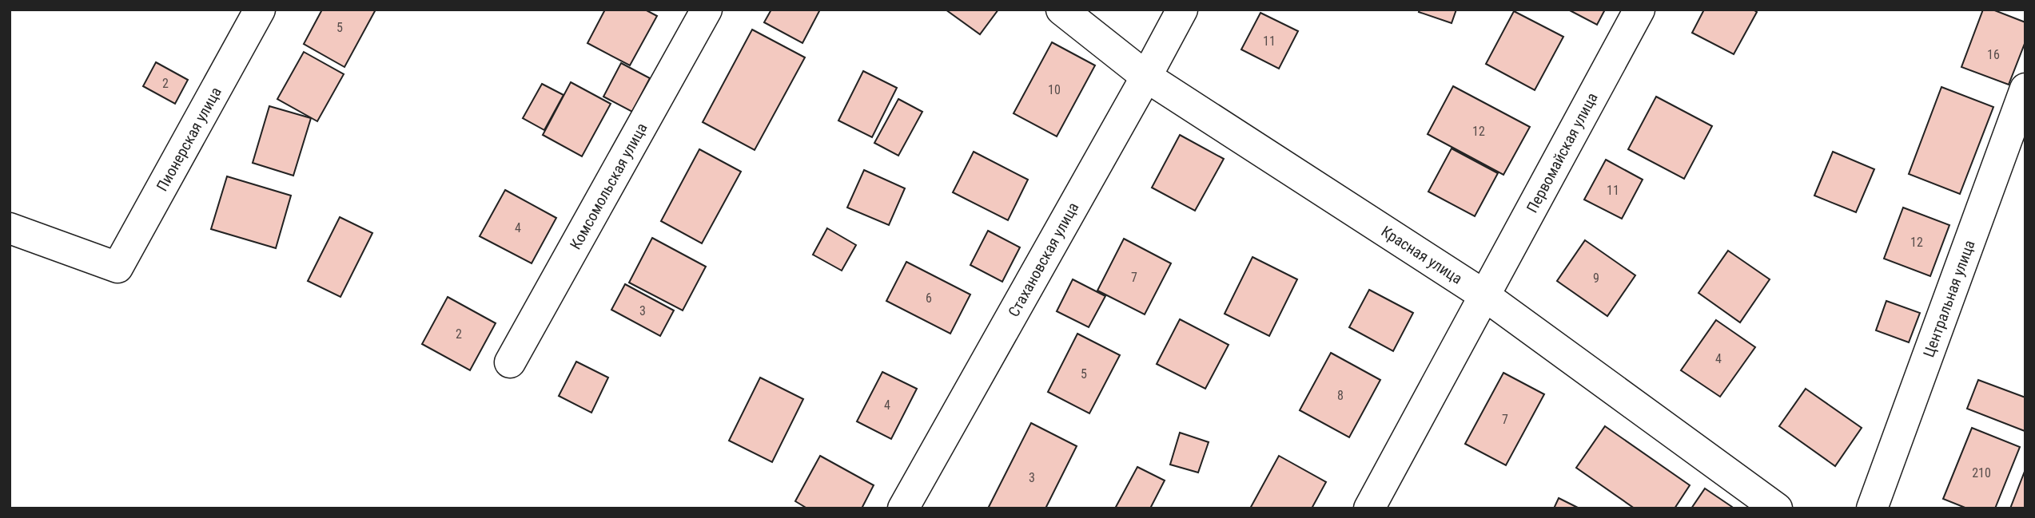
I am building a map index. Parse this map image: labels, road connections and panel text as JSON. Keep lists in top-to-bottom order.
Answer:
{
  "streets": {
    "street": [
      "Пионерская улица",
      "Первомайская улица",
      "Комсомольская улица",
      "Красная улица",
      "Стахановская улица",
      "Центральная улица"
    ]
  },
  "crossings": [
    ["Первомайская улица", "Красная улица"],
    ["Красная улица", "Стахановская улица"]
  ],
  "house_numbers": [
    "5",
    "11",
    "16",
    "2",
    "10",
    "12",
    "11",
    "4",
    "12",
    "7",
    "9",
    "6",
    "3",
    "2",
    "4",
    "5",
    "8",
    "4",
    "7",
    "210",
    "3"
  ]
}
